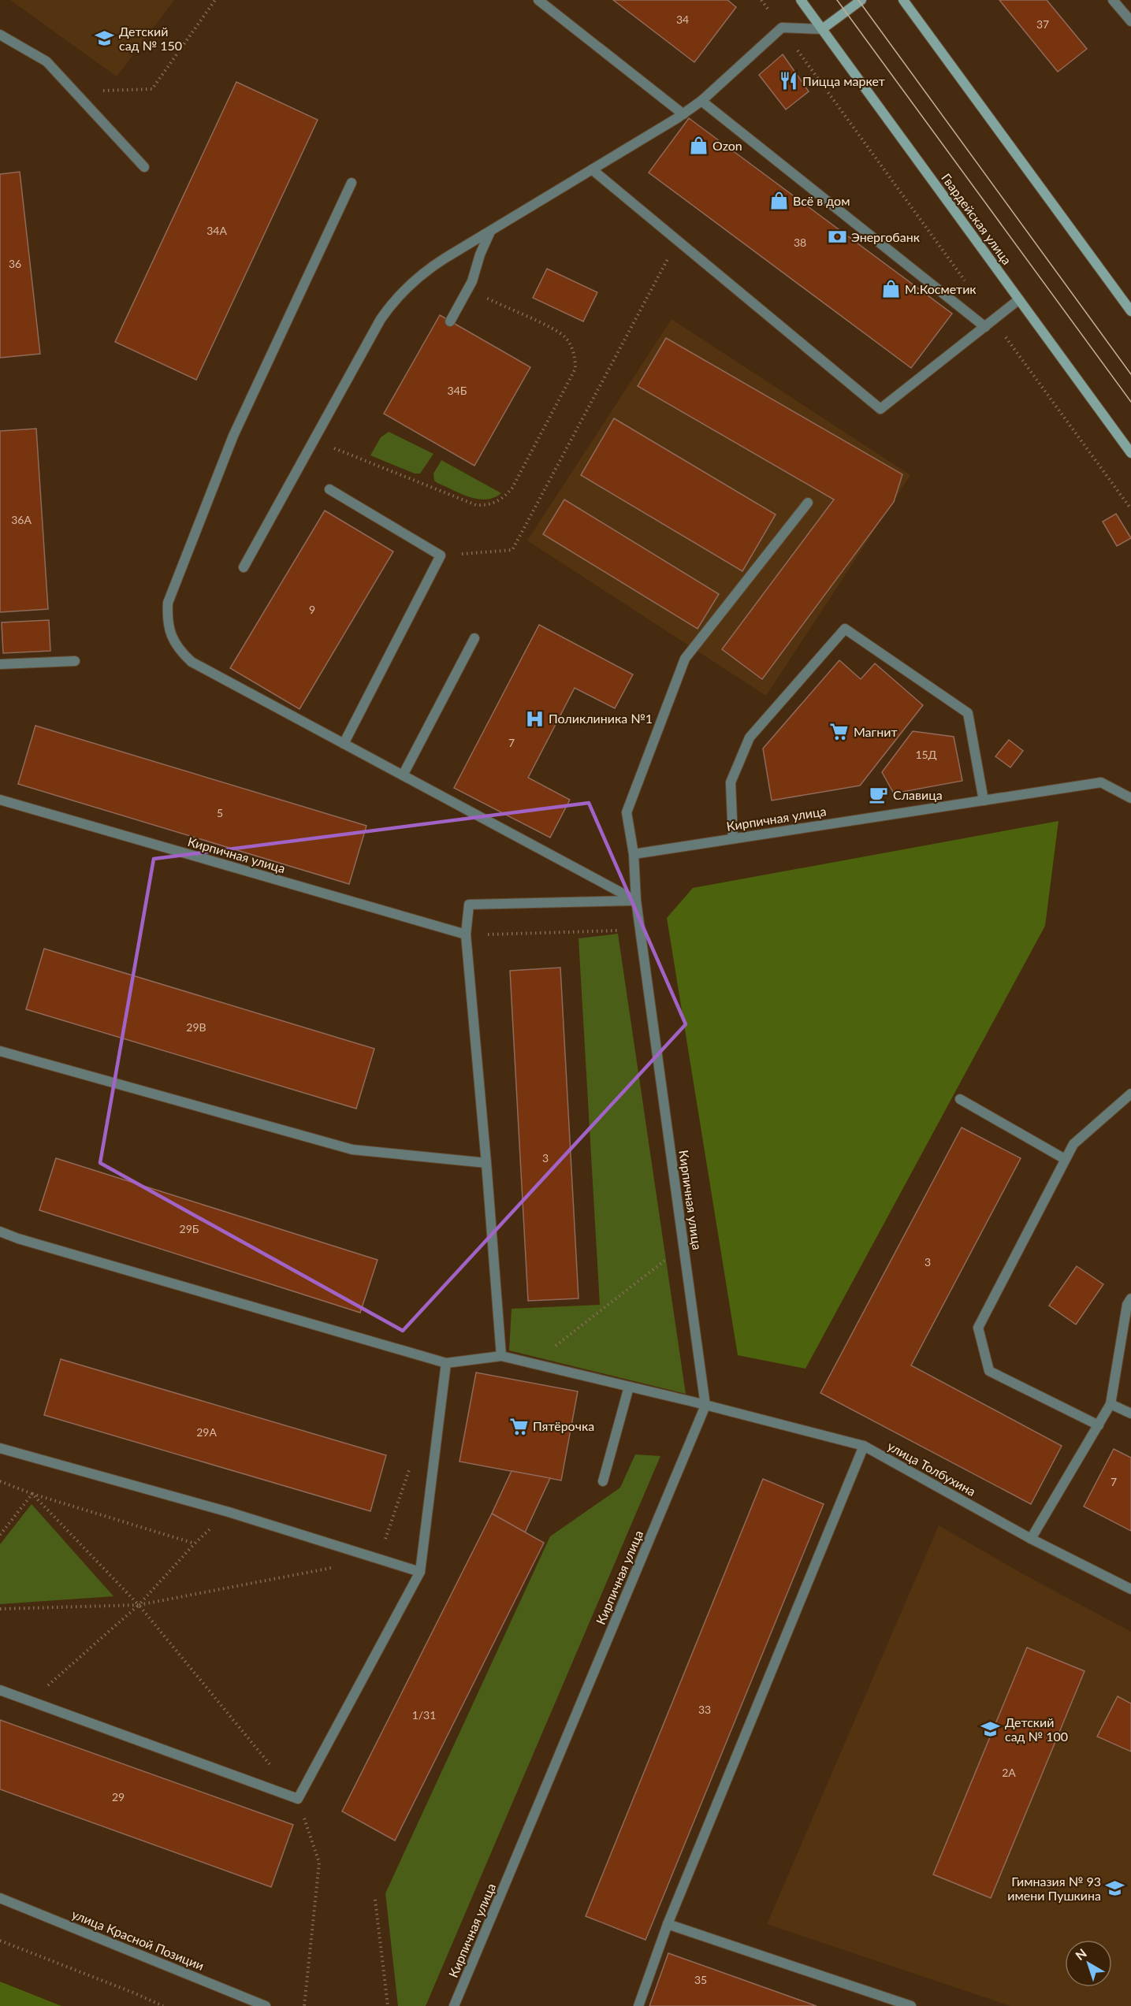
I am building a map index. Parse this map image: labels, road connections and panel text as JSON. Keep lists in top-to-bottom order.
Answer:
{
  "streets": {
    "main road": ["Гвардейская улица"],
    "street": ["Кирпичная улица", "улица Толбухина", "улица Красной Позиции"]
  },
  "crossings": [
    ["Кирпичная улица", "улица Толбухина"]
  ],
  "places": {
    "school or university": ["Детский сад № 150", "Детский сад № 100", "Гимназия № 93 имени Пушкина"],
    "restaurant": ["Пицца маркет"],
    "shop": ["Ozon", "Всё в дом", "М.Косметик"],
    "bank": ["Энергобанк"],
    "hospital": ["Поликлиника №1"],
    "supermarket": ["Магнит", "Пятёрочка"],
    "cafe": ["Славица"]
  },
  "house_numbers": [
    "34",
    "37",
    "34А",
    "38",
    "36",
    "34Б",
    "36А",
    "9",
    "7",
    "15Д",
    "5",
    "29В",
    "3",
    "29Б",
    "3",
    "29А",
    "7",
    "33",
    "1/31",
    "2А",
    "29",
    "35"
  ],
  "north": "top left"
}
